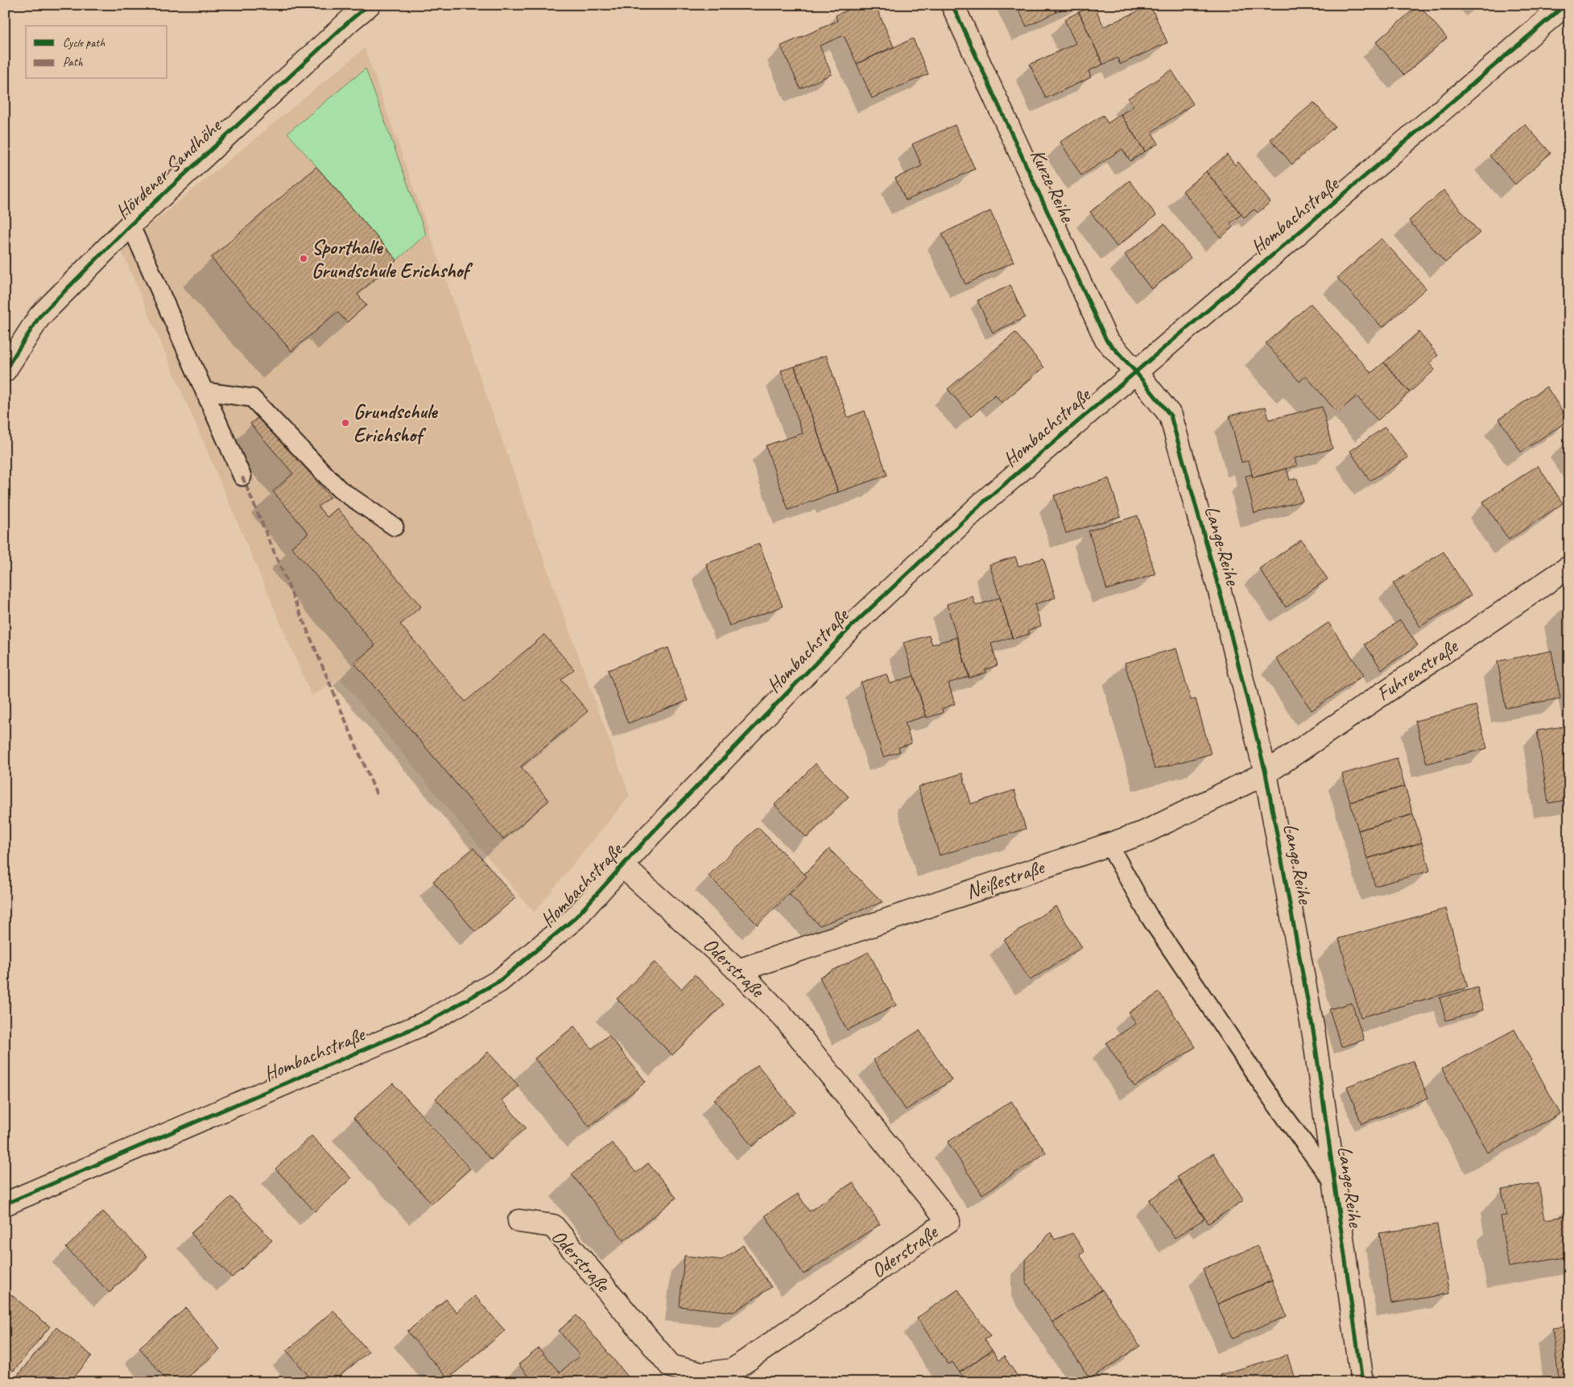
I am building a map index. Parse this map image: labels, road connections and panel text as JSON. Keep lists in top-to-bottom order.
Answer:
{
  "streets": {
    "street": [
      "Hördener Sandhöhe",
      "Kurze Reihe",
      "Hombachstraße",
      "Lange Reihe",
      "Fuhrenstraße",
      "Neißestraße",
      "Oderstraße"
    ]
  },
  "crossings": [
    ["Kurze Reihe", "Hombachstraße"],
    ["Kurze Reihe", "Lange Reihe"],
    ["Hombachstraße", "Lange Reihe"],
    ["Hombachstraße", "Oderstraße"],
    ["Lange Reihe", "Fuhrenstraße"],
    ["Lange Reihe", "Neißestraße"],
    ["Fuhrenstraße", "Neißestraße"],
    ["Neißestraße", "Oderstraße"]
  ],
  "places": ["Sporthalle Grundschule Erichshof", "Grundschule Erichshof"],
  "legend": ["Cycle path", "Path"]
}
